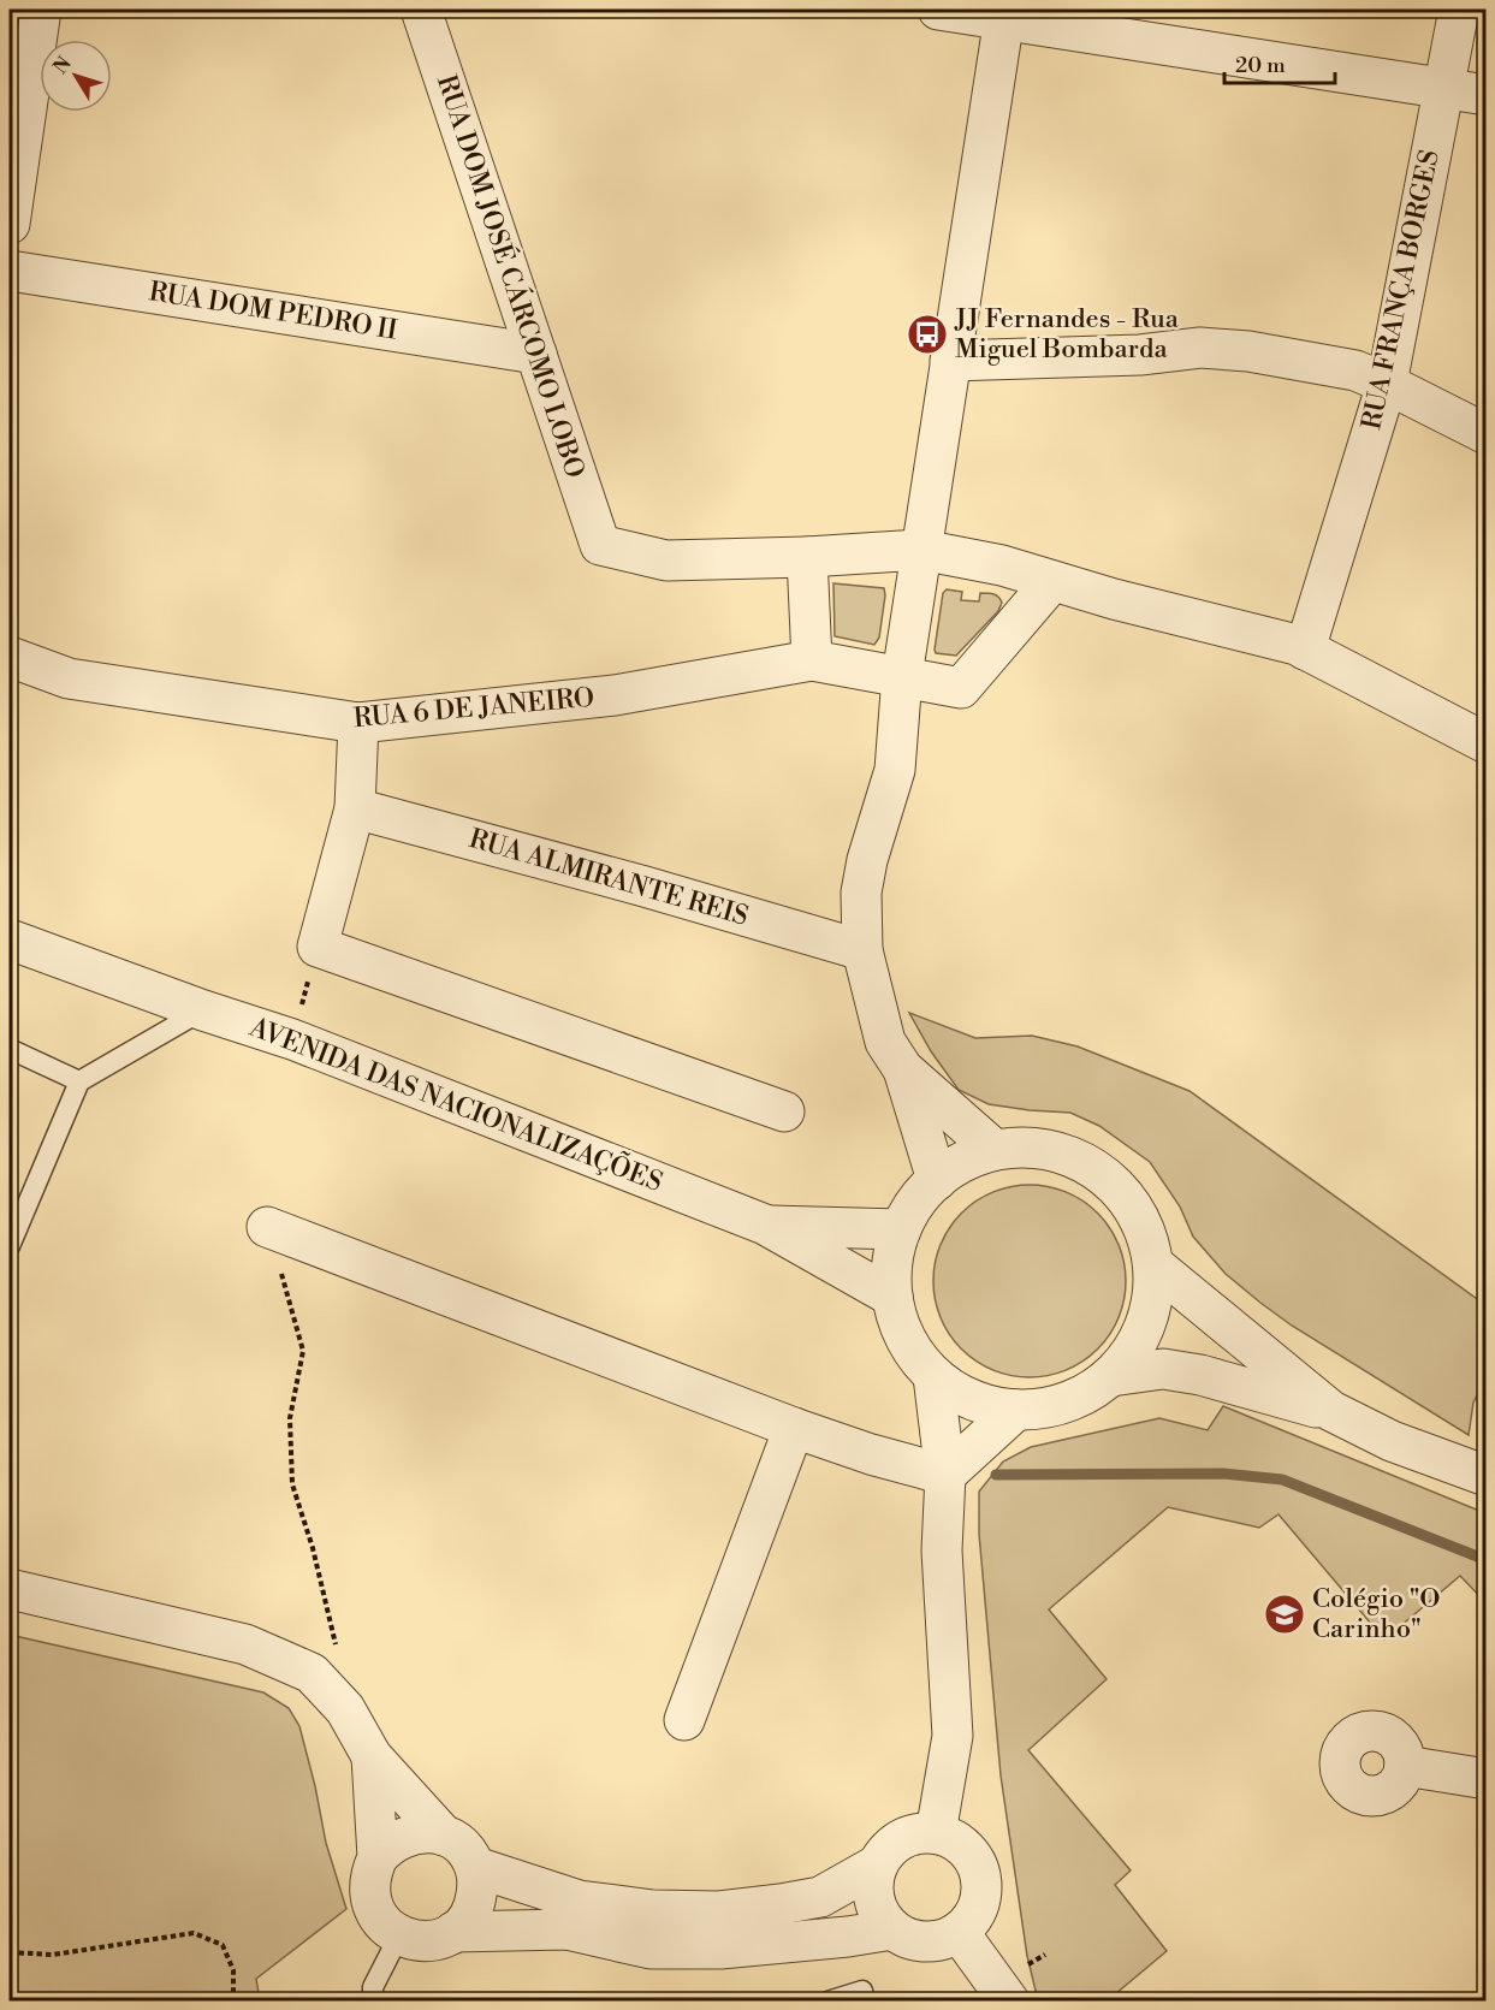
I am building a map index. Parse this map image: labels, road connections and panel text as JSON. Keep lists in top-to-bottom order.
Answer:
{
  "streets": {
    "street": [
      "RUA DOM JOSÉ CÁRCOMO LOBO",
      "RUA FRANÇA BORGES",
      "RUA DOM PEDRO II",
      "RUA 6 DE JANEIRO",
      "RUA ALMIRANTE REIS",
      "AVENIDA DAS NACIONALIZAÇÕES"
    ]
  },
  "crossings": [
    ["RUA DOM JOSÉ CÁRCOMO LOBO", "RUA DOM PEDRO II"]
  ],
  "places": {
    "bus stop": ["JJ Fernandes - Rua Miguel Bombarda"],
    "school or university": ["Colégio \"O Carinho\""]
  },
  "scale_bar": "20 m",
  "north": "top left"
}
